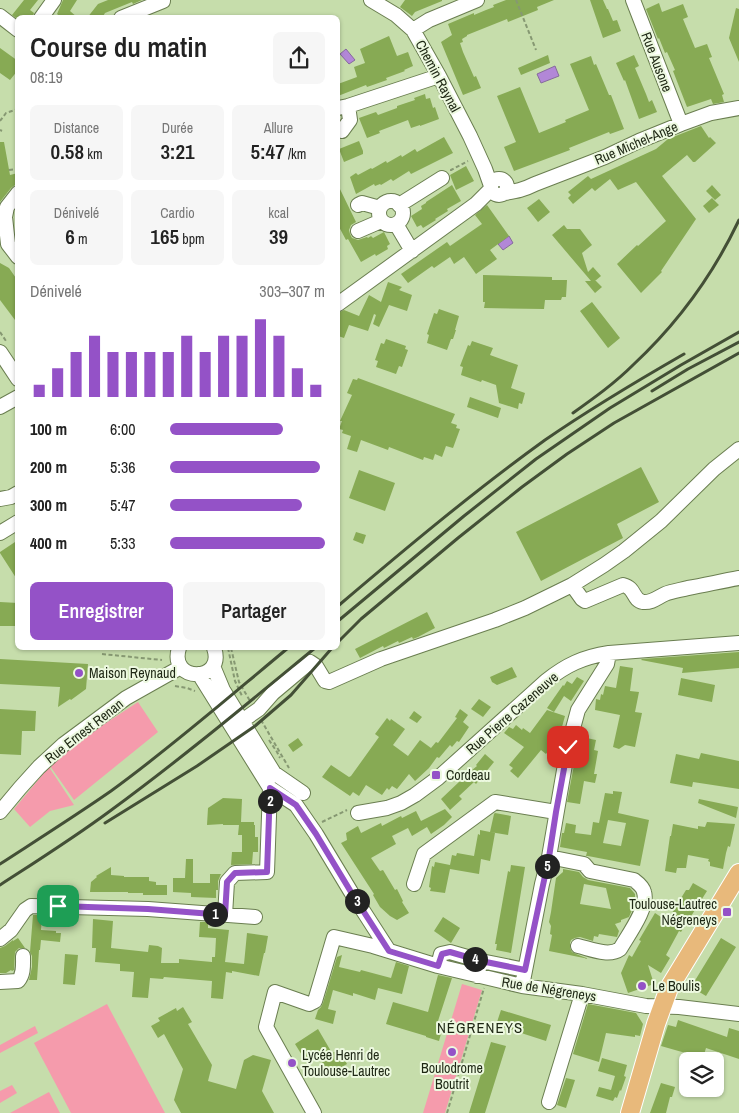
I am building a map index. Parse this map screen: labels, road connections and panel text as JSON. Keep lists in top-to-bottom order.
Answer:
{
  "streets": {
    "street": [
      "Rue Ausone",
      "Chemin Raynal",
      "Rue Michel-Ange",
      "Rue Pierre Cazeneuve",
      "Rue Ernest Renan",
      "Rue de Négreneys"
    ]
  },
  "crossings": [
    ["Rue Ausone", "Rue Michel-Ange"],
    ["Chemin Raynal", "Rue Michel-Ange"]
  ],
  "districts": ["NÉGRENEYS"],
  "places": {
    "other": [
      "Maison Reynaud",
      "Le Boulis",
      "Boulodrome Boutrit",
      "Lycée Henri de Toulouse-Lautrec"
    ],
    "transit": ["Cordeau", "Toulouse-Lautrec Négreneys"]
  },
  "page": {
    "heading": ["Course du matin", "08:19"],
    "stats": [
      ["Distance", "0.58 km"],
      ["Durée", "3:21"],
      ["Allure", "5:47 /km"],
      ["Dénivelé", "6 m"],
      ["Cardio", "165 bpm"],
      ["kcal", "39"]
    ],
    "chart": ["Dénivelé", "303–307 m"],
    "list": [
      {
        "name": "100 m",
        "note": "6:00"
      },
      {
        "name": "200 m",
        "note": "5:36"
      },
      {
        "name": "300 m",
        "note": "5:47"
      },
      {
        "name": "400 m",
        "note": "5:33"
      }
    ],
    "buttons": ["Enregistrer", "Partager"],
    "pins": [
      "2",
      "5",
      "3",
      "1",
      "4"
    ]
  }
}
